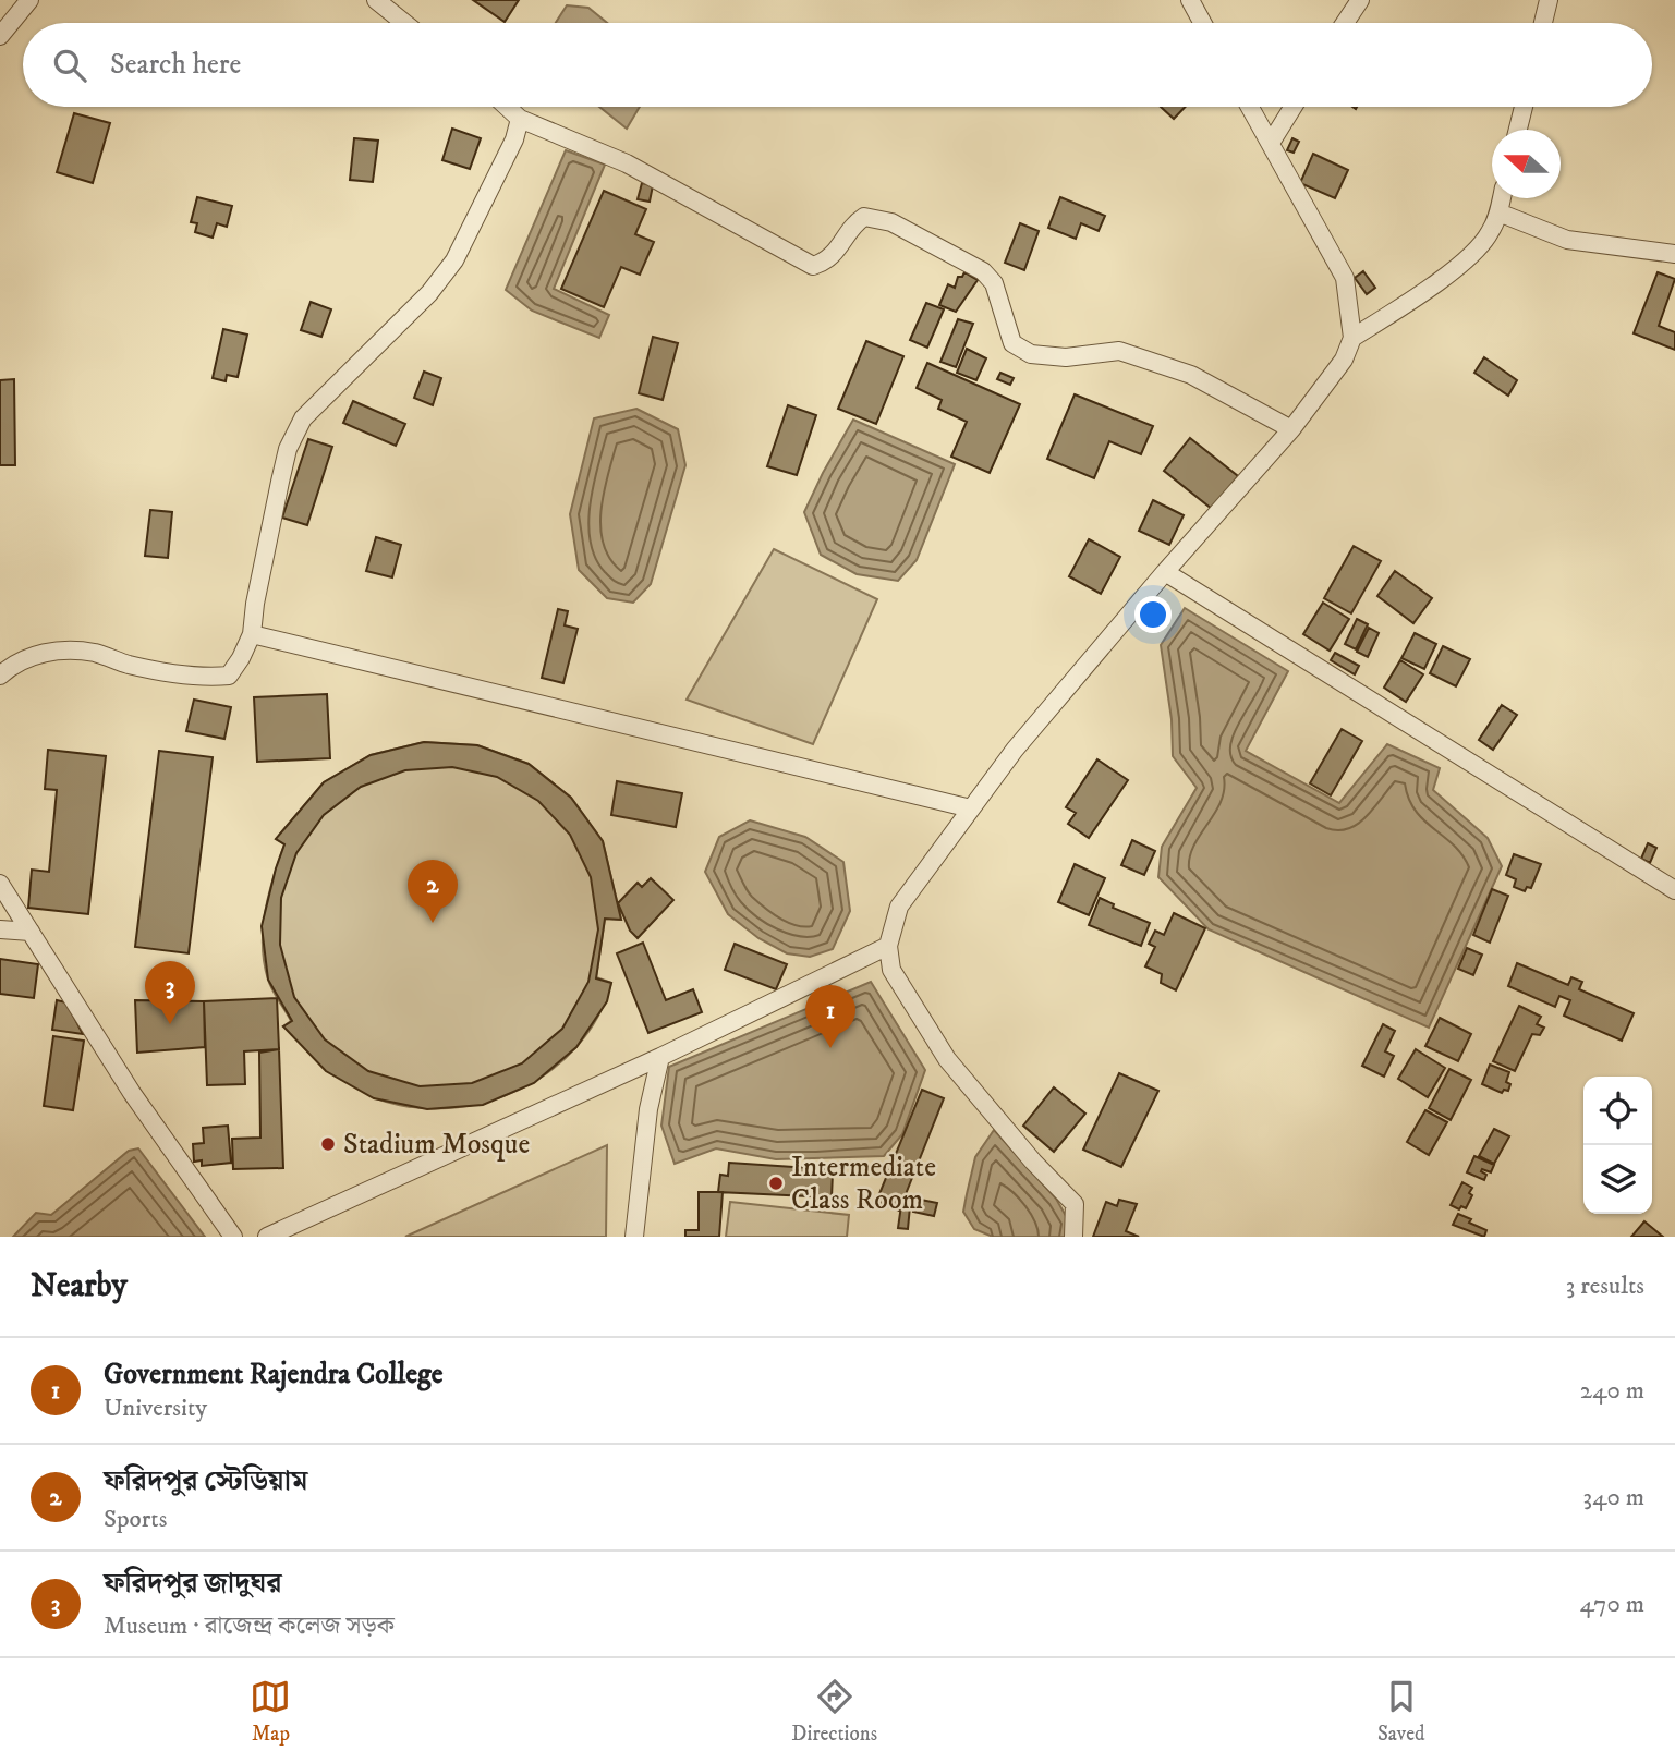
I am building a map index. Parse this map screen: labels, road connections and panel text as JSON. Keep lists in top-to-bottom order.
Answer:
{
  "places": ["Stadium Mosque", "Intermediate Class Room"],
  "north": "left",
  "page": {
    "search": "Search here",
    "pins": ["2", "3", "1"],
    "heading": ["Nearby", "3 results"],
    "list": [
      {
        "mark": "1",
        "name": "Government Rajendra College",
        "note": "University",
        "value": "240 m"
      },
      {
        "mark": "2",
        "name": "ফরিদপুর স্টেডিয়াম",
        "note": "Sports",
        "value": "340 m"
      },
      {
        "mark": "3",
        "name": "ফরিদপুর জাদুঘর",
        "note": "Museum · রাজেন্দ্র কলেজ সড়ক",
        "value": "470 m"
      }
    ],
    "nav": ["Map", "Directions", "Saved"]
  }
}
